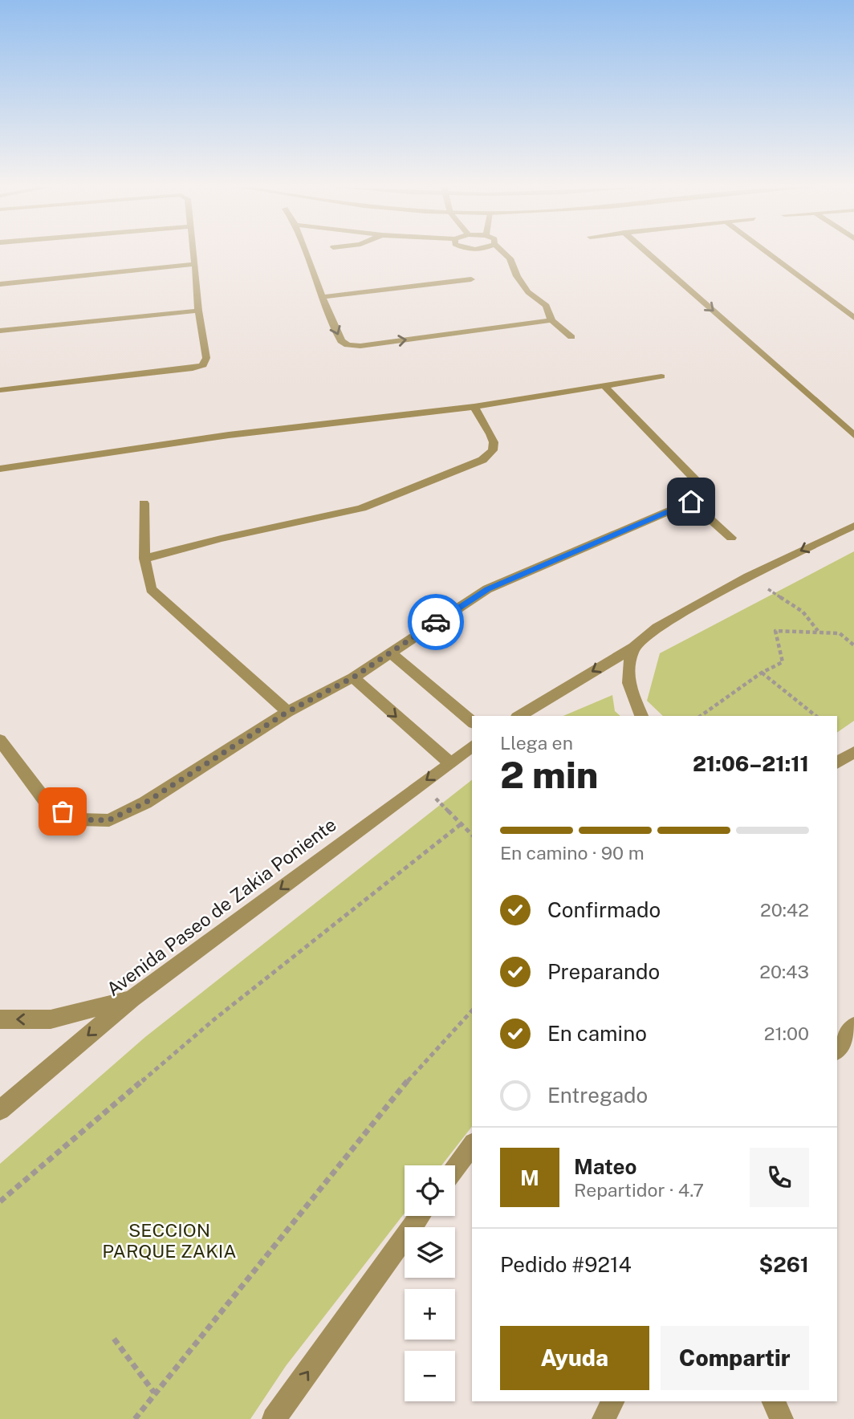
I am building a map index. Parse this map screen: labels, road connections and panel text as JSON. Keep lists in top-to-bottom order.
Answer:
{
  "streets": {
    "street": ["Avenida Paseo de Zakia Poniente"]
  },
  "one_way": ["Avenida Paseo de Zakia Poniente"],
  "parks": ["SECCION PARQUE ZAKIA"],
  "page": {
    "heading": ["2 min", "Llega en", "21:06–21:11"],
    "panel": [
      "Mateo",
      "Repartidor · 4.7",
      "Pedido #9214",
      "$261"
    ],
    "bar": "En camino · 90 m",
    "list": [
      ["Confirmado", "20:42"],
      ["Preparando", "20:43"],
      ["En camino", "21:00"],
      "Entregado"
    ],
    "round": "M",
    "map_buttons": ["+", "−"],
    "buttons": ["Ayuda", "Compartir"]
  }
}
